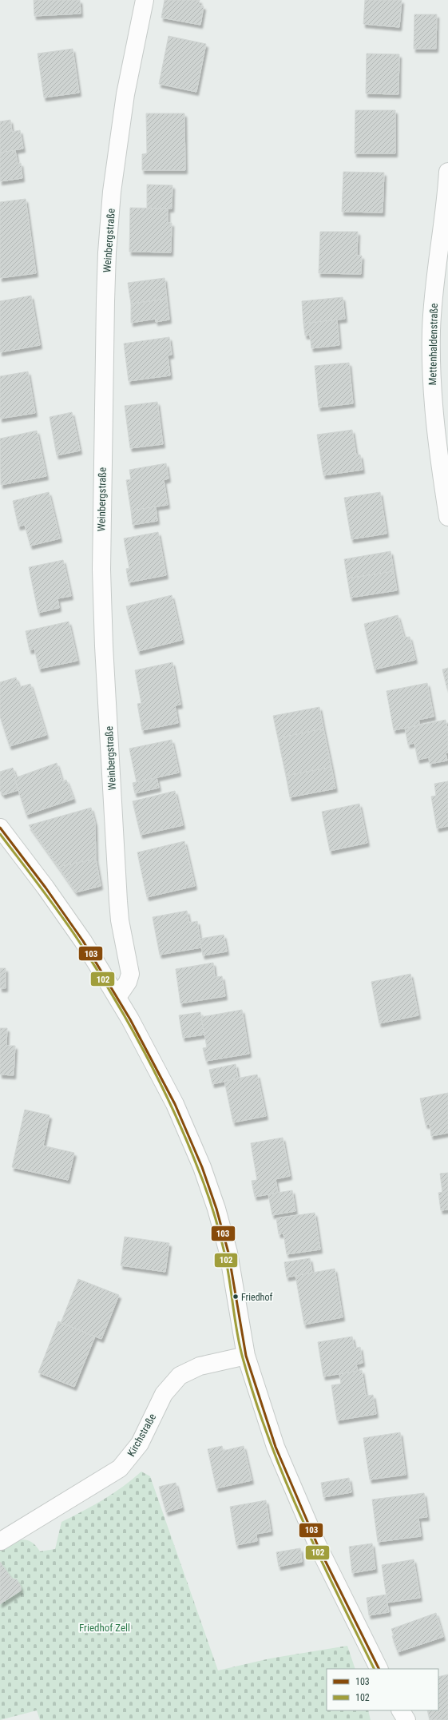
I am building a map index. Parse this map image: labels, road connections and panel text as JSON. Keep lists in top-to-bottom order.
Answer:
{
  "streets": {
    "street": ["Weinbergstraße", "Mettenhaldenstraße", "Kirchstraße"]
  },
  "parks": ["Friedhof Zell"],
  "places": ["Friedhof"],
  "lines": ["transit line 103", "transit line 102"],
  "legend": ["103", "102"]
}
